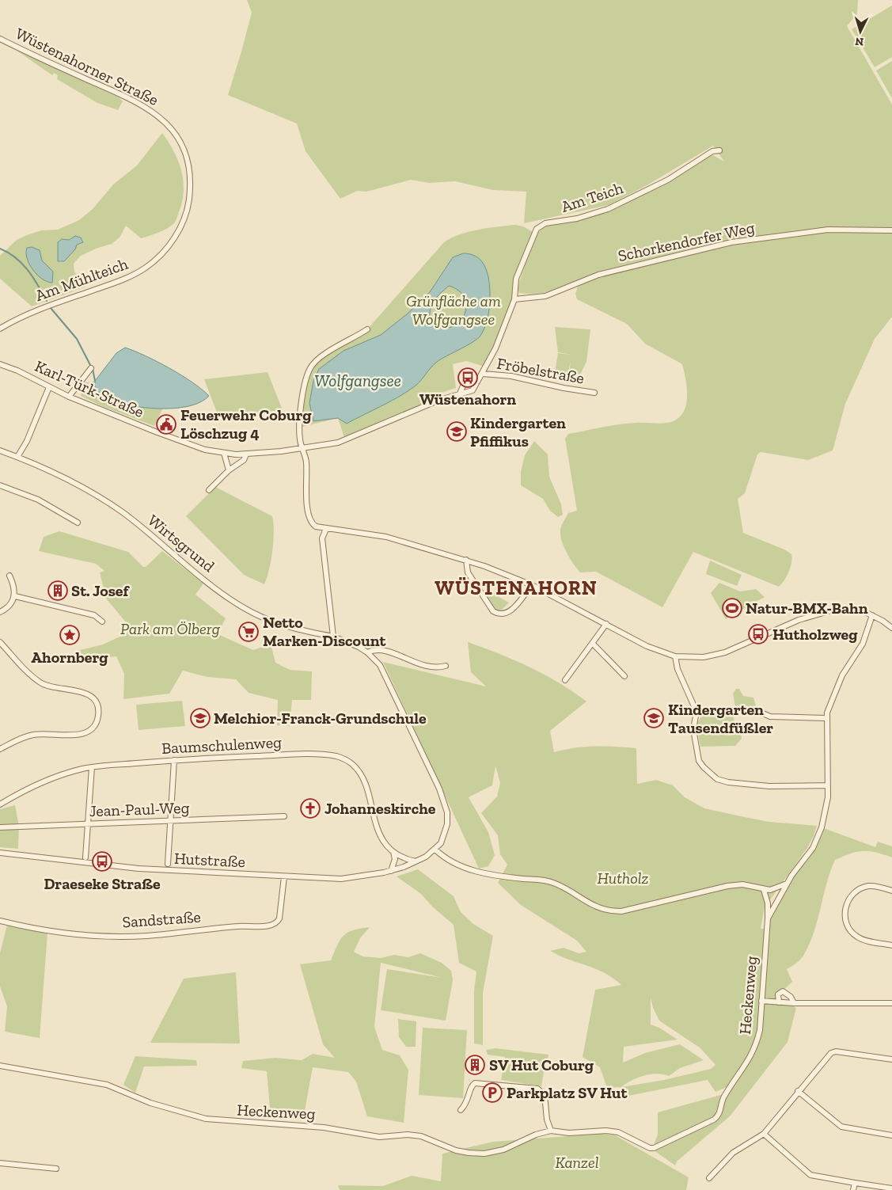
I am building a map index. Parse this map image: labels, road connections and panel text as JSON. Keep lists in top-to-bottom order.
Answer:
{
  "streets": {
    "street": [
      "Wüstenahorner Straße",
      "Am Teich",
      "Schorkendorfer Weg",
      "Am Mühlteich",
      "Fröbelstraße",
      "Karl-Türk-Straße",
      "Wirtsgrund",
      "Baumschulenweg",
      "Jean-Paul-Weg",
      "Hutstraße",
      "Sandstraße",
      "Heckenweg"
    ]
  },
  "crossings": [
    ["Wüstenahorner Straße", "Am Mühlteich"],
    ["Am Teich", "Schorkendorfer Weg"],
    ["Am Teich", "Karl-Türk-Straße"],
    ["Schorkendorfer Weg", "Karl-Türk-Straße"],
    ["Fröbelstraße", "Karl-Türk-Straße"],
    ["Wirtsgrund", "Hutstraße"],
    ["Baumschulenweg", "Hutstraße"],
    ["Hutstraße", "Sandstraße"]
  ],
  "districts": ["WÜSTENAHORN"],
  "water": ["Wolfgangsee"],
  "parks": [
    "Grünfläche am Wolfgangsee",
    "Park am Ölberg",
    "Hutholz",
    "Kanzel"
  ],
  "places": {
    "bus stop": ["Wüstenahorn", "Hutholzweg", "Draeseke Straße"],
    "public building": ["Feuerwehr Coburg Löschzug 4"],
    "school or university": ["Kindergarten Pfiffikus", "Melchior-Franck-Grundschule", "Kindergarten Tausendfüßler"],
    "building": ["St. Josef", "SV Hut Coburg"],
    "sports": ["Natur-BMX-Bahn"],
    "supermarket": ["Netto Marken-Discount"],
    "place": ["Ahornberg"],
    "church": ["Johanneskirche"],
    "parking": ["Parkplatz SV Hut"]
  },
  "north": "bottom"
}
